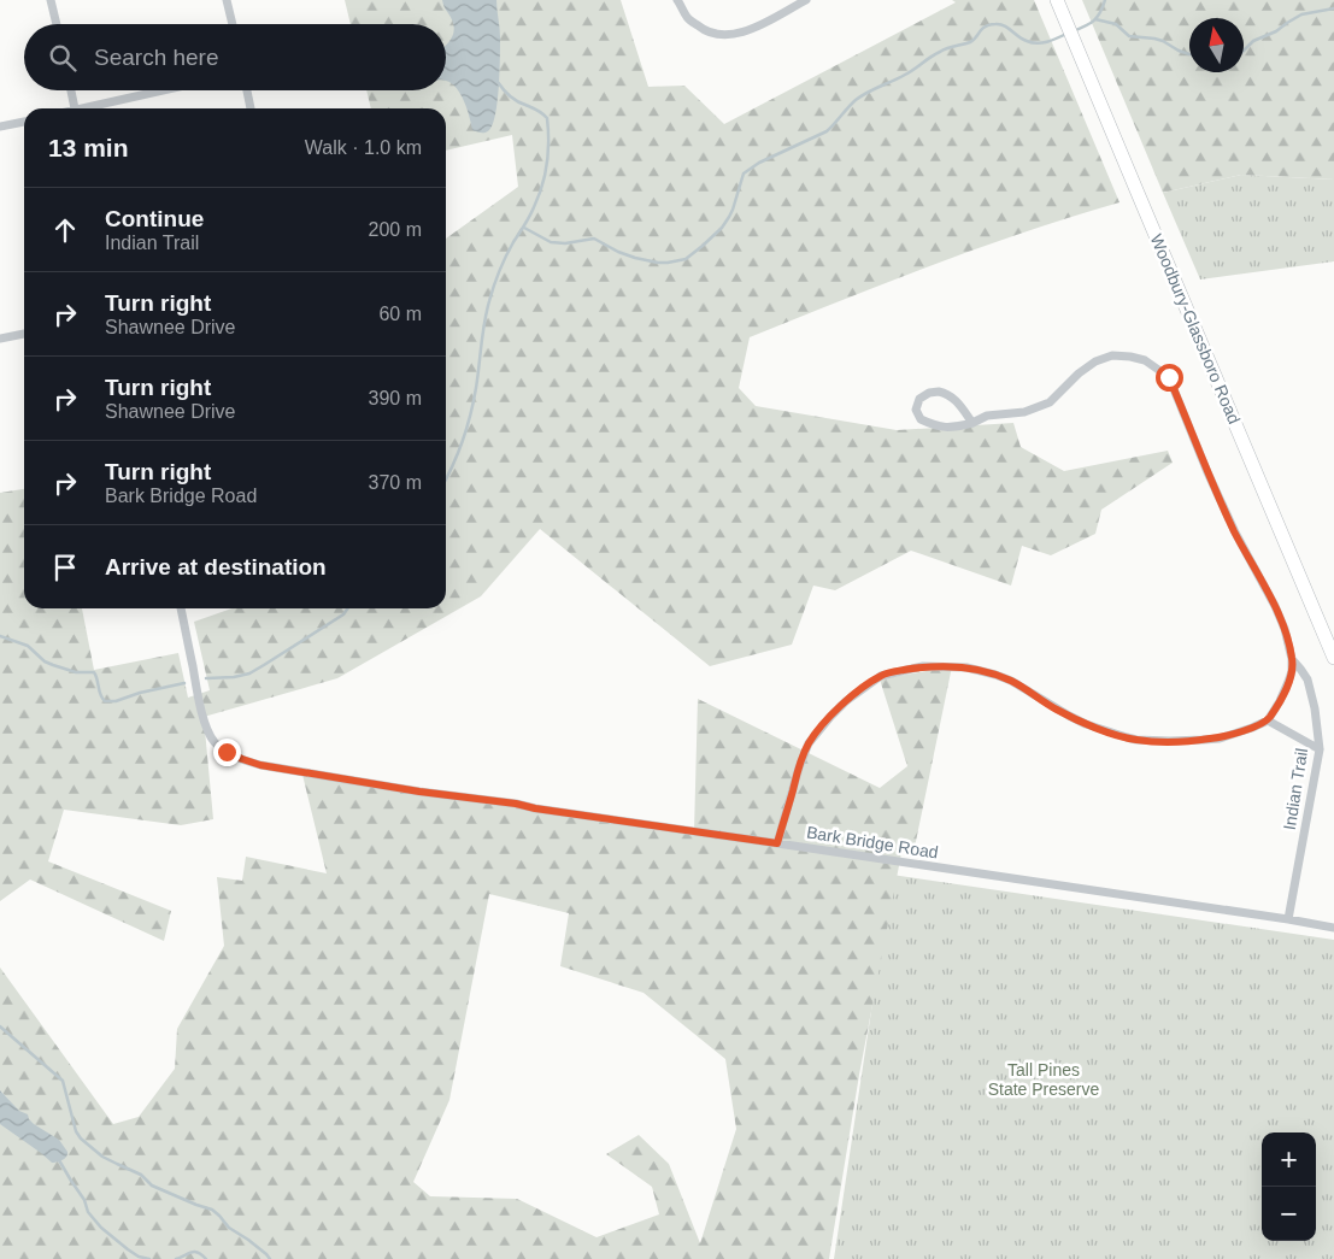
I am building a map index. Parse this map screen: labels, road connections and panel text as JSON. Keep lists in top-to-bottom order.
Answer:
{
  "streets": {
    "main road": ["Woodbury-Glassboro Road"],
    "street": ["Indian Trail", "Bark Bridge Road"]
  },
  "crossings": [
    ["Indian Trail", "Bark Bridge Road"]
  ],
  "parks": ["Tall Pines State Preserve"],
  "north": "top",
  "page": {
    "search": "Search here",
    "heading": ["13 min", "Walk · 1.0 km"],
    "list": [
      ["Continue", "Indian Trail", "200 m"],
      ["Turn right", "Shawnee Drive", "60 m"],
      ["Turn right", "Shawnee Drive", "390 m"],
      ["Turn right", "Bark Bridge Road", "370 m"],
      "Arrive at destination"
    ],
    "map_buttons": ["+", "−"]
  }
}
